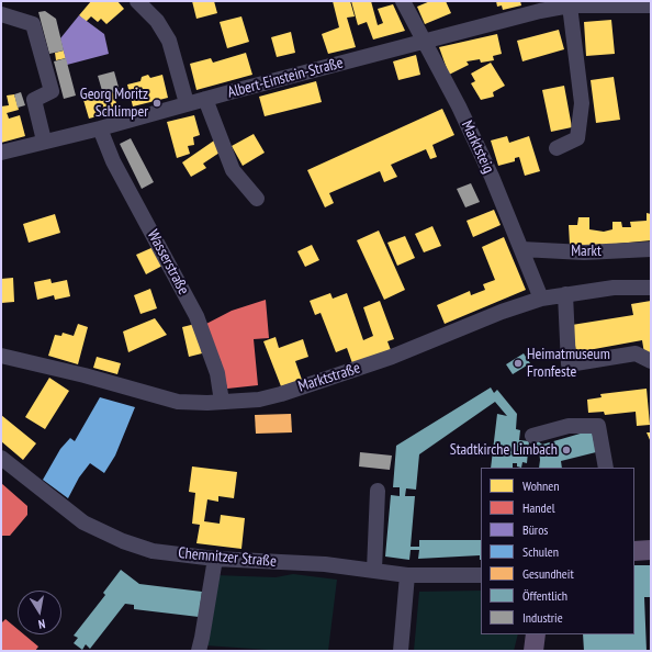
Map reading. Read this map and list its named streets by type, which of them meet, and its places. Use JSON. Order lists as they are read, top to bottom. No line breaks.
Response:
{"streets":{"street":["Albert-Einstein-Straße","Marktsteig","Markt","Wasserstraße","Marktstraße","Chemnitzer Straße"]},"crossings":[["Albert-Einstein-Straße","Marktsteig"],["Albert-Einstein-Straße","Wasserstraße"],["Marktsteig","Markt"],["Marktsteig","Marktstraße"],["Wasserstraße","Marktstraße"]],"places":["Georg Moritz Schlimper","Heimatmuseum Fronfeste","Stadtkirche Limbach"],"legend":["Wohnen","Handel","Büros","Schulen","Gesundheit","Öffentlich","Industrie"],"north":"bottom"}
